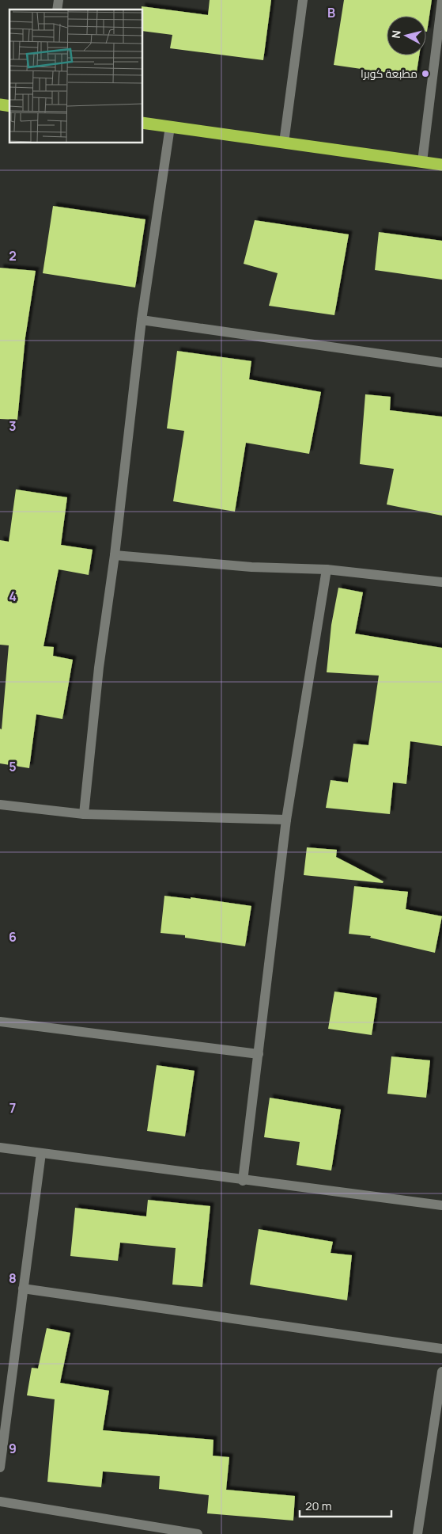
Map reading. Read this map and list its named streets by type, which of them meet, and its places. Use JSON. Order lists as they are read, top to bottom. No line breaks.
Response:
{"places":["مطبعة كوبرا"],"scale_bar":"20 m","north":"left","grid":{"columns":["B"],"rows":["2","3","4","5","6","7","8","9"]}}
